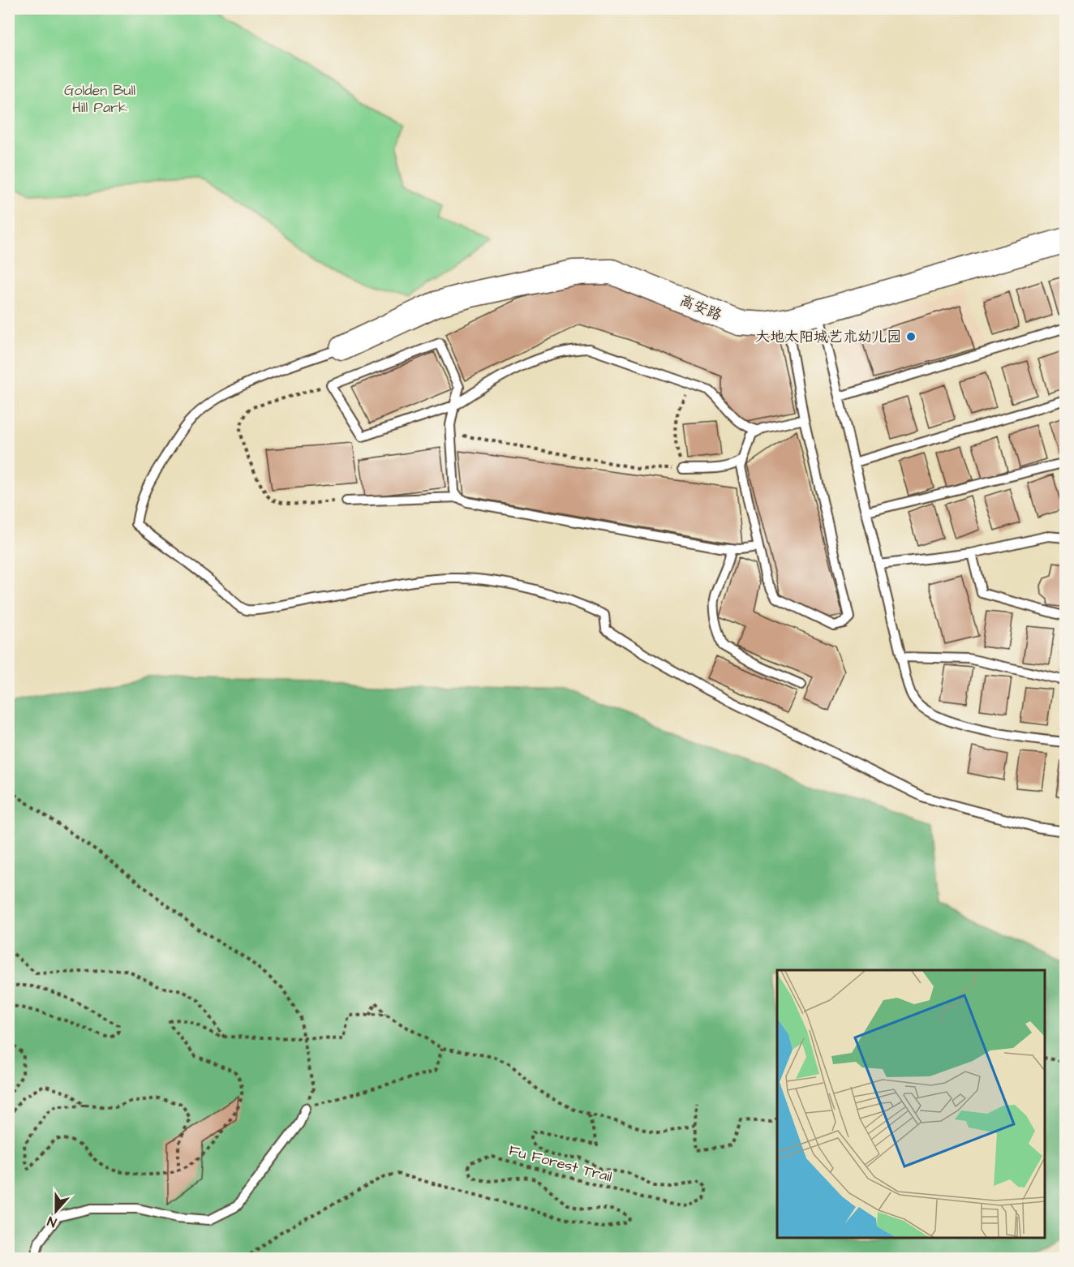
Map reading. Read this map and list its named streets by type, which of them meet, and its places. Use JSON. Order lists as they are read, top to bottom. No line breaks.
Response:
{"streets":{"street":["高安路"],"path":["Fu Forest Trail"]},"parks":["Golden Bull Hill Park"],"places":["大地太阳城艺术幼儿园"],"north":"bottom"}
